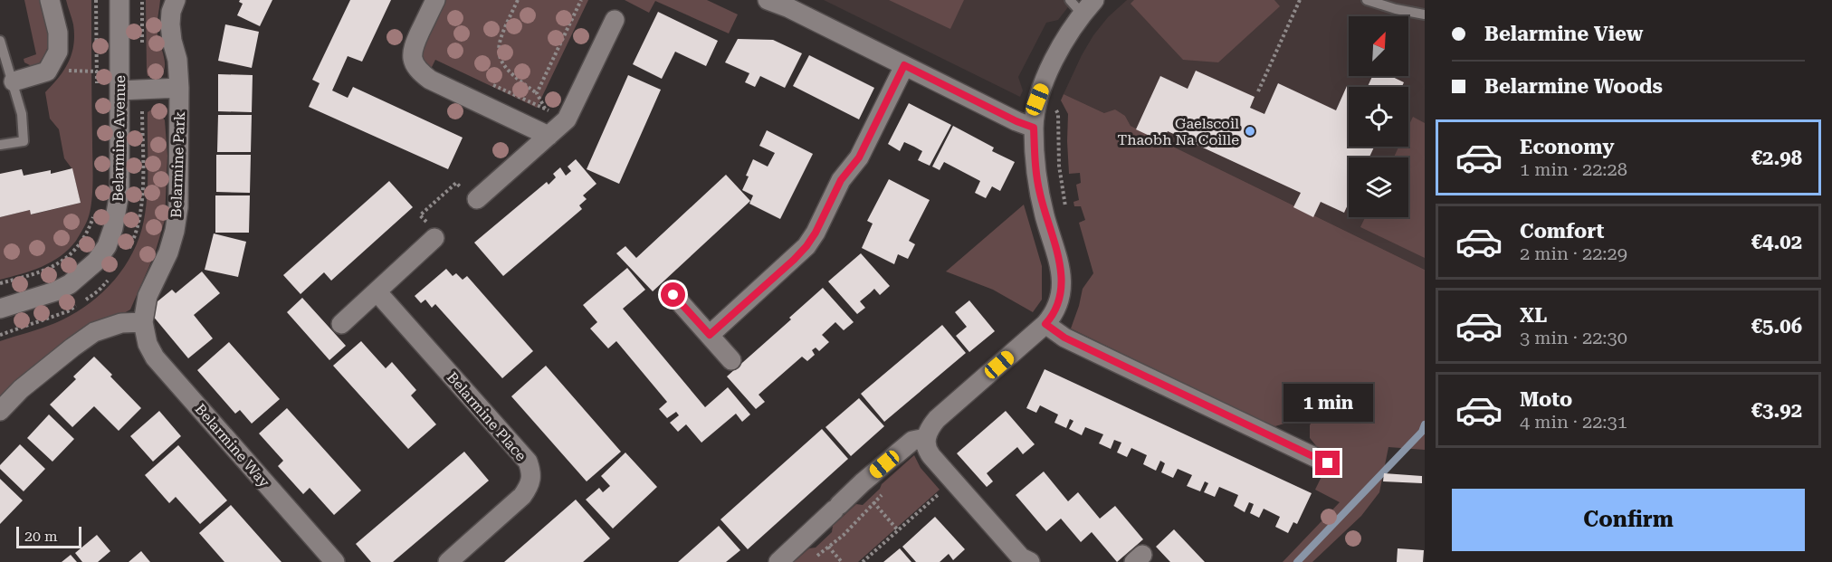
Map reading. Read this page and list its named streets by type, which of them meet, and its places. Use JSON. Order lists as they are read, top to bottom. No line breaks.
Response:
{"streets":{"street":["Belarmine Avenue","Belarmine Park","Belarmine Place","Belarmine Way"]},"crossings":[["Belarmine Park","Belarmine Way"]],"places":["Gaelscoil Thaobh Na Coille"],"scale_bar":"20 m","north":"top right","page":{"banner":["Belarmine View","Belarmine Woods"],"list":[{"name":"Economy","note":"1 min · 22:28","value":"€2.98"},{"name":"Comfort","note":"2 min · 22:29","value":"€4.02"},{"name":"XL","note":"3 min · 22:30","value":"€5.06"},{"name":"Moto","note":"4 min · 22:31","value":"€3.92"}],"bubble":"1 min","buttons":"Confirm","scale":"20 m"}}
